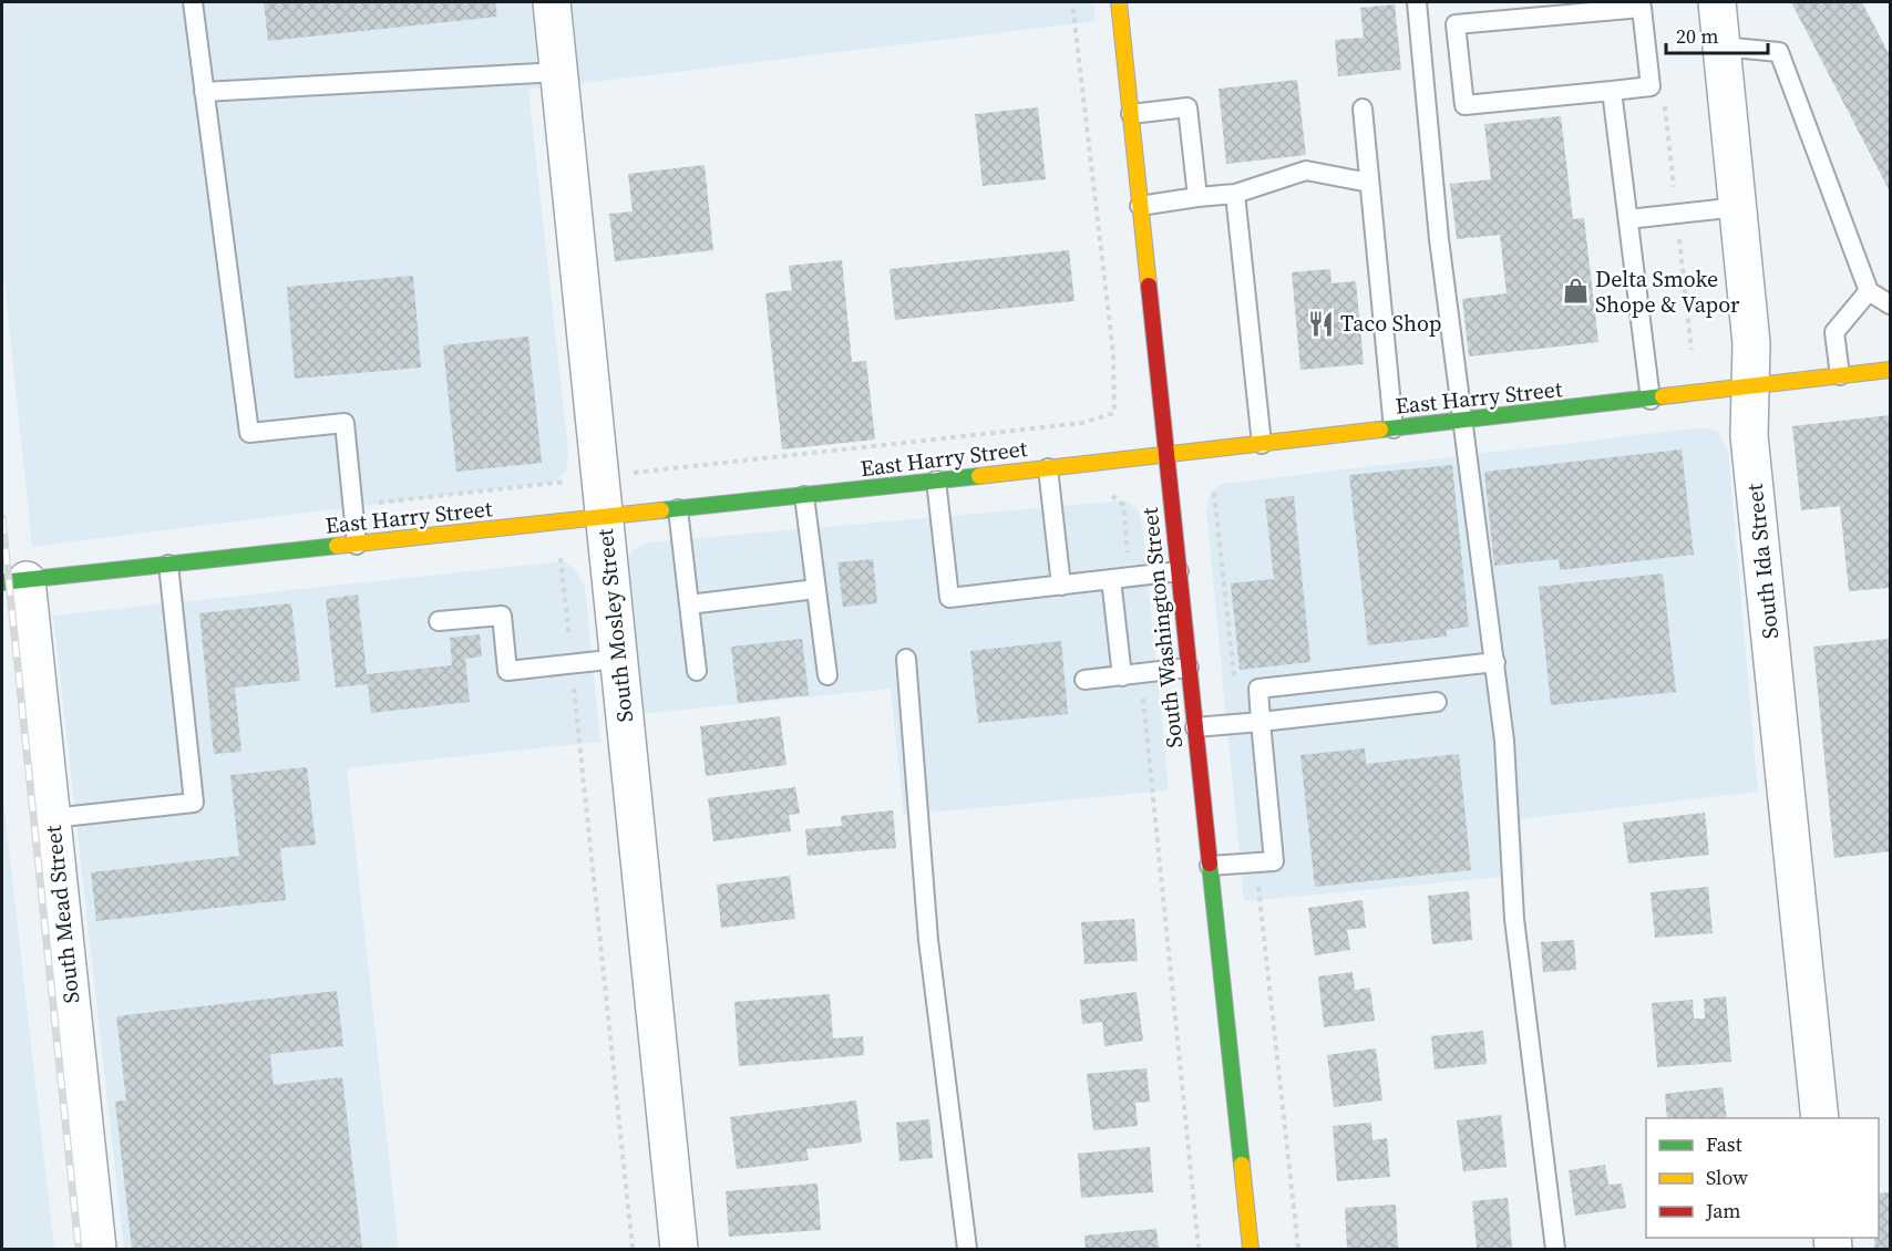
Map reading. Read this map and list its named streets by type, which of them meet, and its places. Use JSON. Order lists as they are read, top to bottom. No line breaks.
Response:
{"streets":{"street":["East Harry Street","South Ida Street","South Mosley Street","South Washington Street","South Mead Street"]},"crossings":[["East Harry Street","South Ida Street"],["East Harry Street","South Mosley Street"],["East Harry Street","South Washington Street"],["East Harry Street","South Mead Street"]],"places":{"shop":["Delta Smoke Shope & Vapor"],"restaurant":["Taco Shop"]},"legend":["Fast","Slow","Jam"],"scale_bar":"20 m"}
